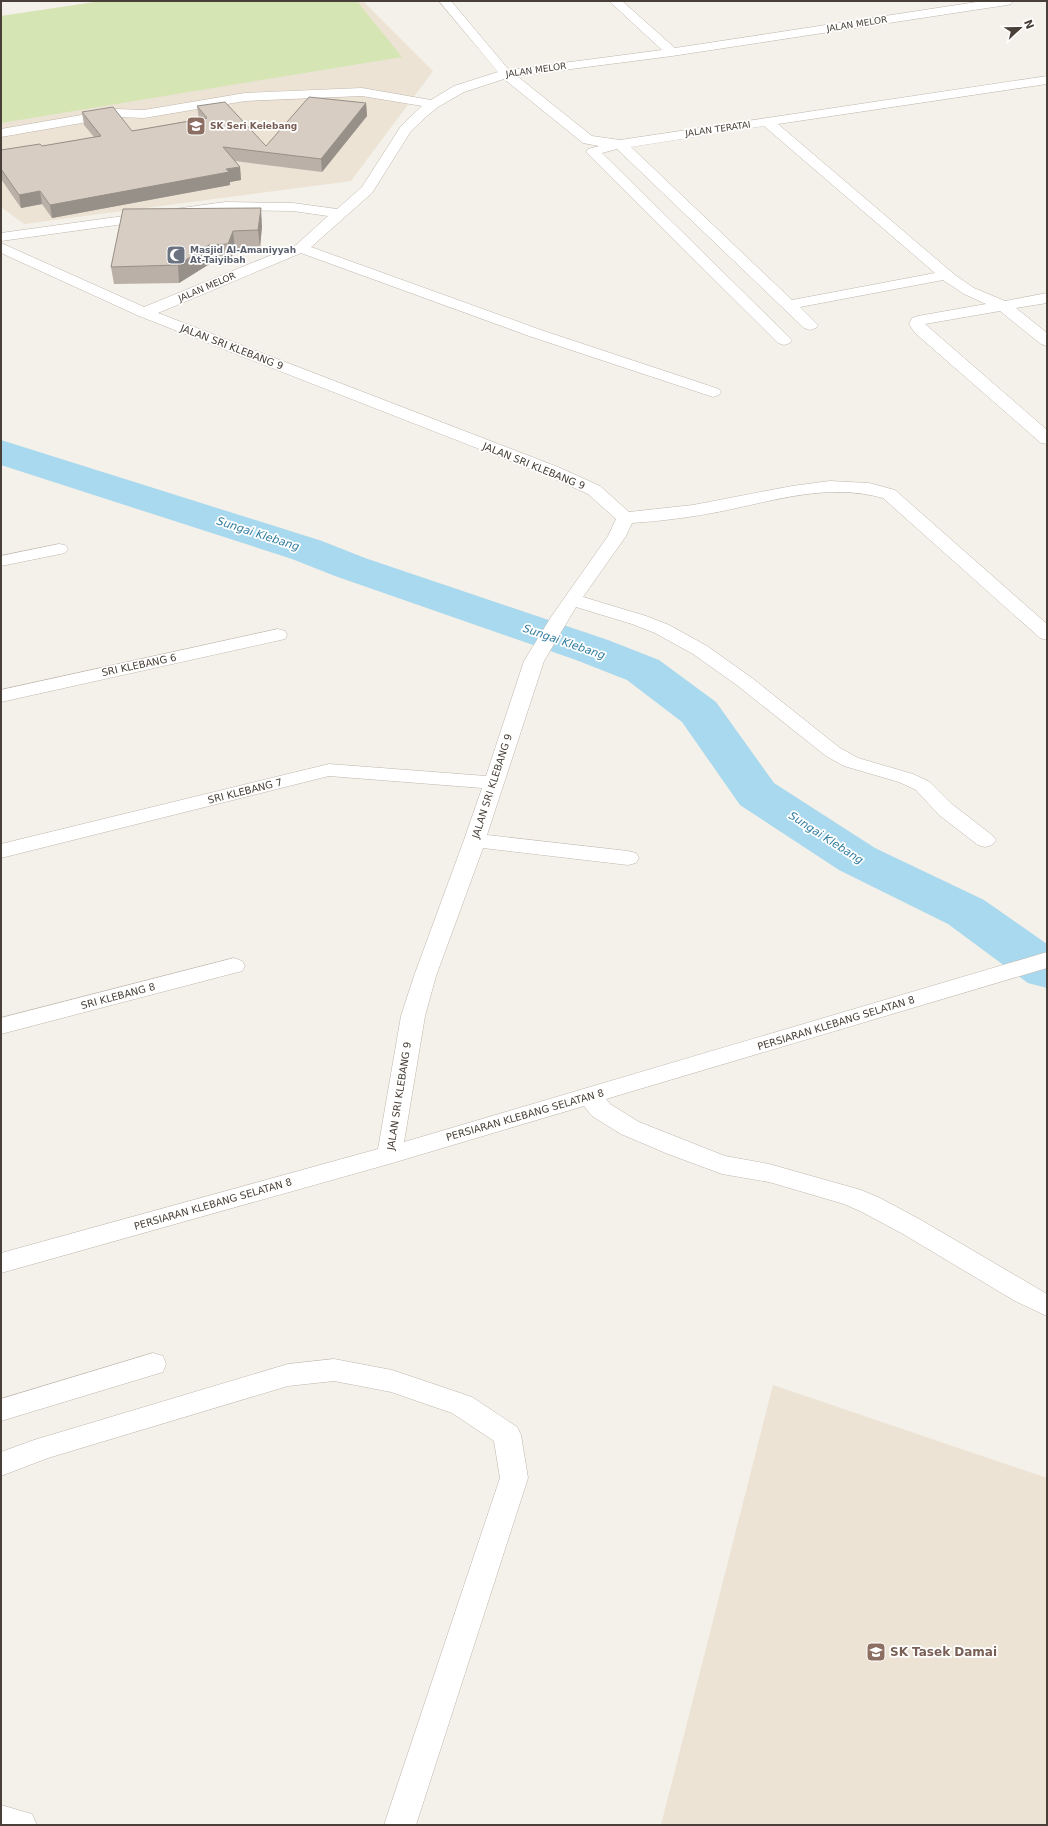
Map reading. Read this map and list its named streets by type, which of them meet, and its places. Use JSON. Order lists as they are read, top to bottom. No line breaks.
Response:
{"streets":{"street":["JALAN MELOR","JALAN TERATAI","JALAN SRI KLEBANG 9","SRI KLEBANG 6","SRI KLEBANG 7","SRI KLEBANG 8","PERSIARAN KLEBANG SELATAN 8"]},"crossings":[["JALAN MELOR","JALAN TERATAI"],["JALAN MELOR","JALAN SRI KLEBANG 9"],["JALAN SRI KLEBANG 9","SRI KLEBANG 7"],["JALAN SRI KLEBANG 9","PERSIARAN KLEBANG SELATAN 8"]],"water":["Sungai Klebang"],"places":{"school or university":["SK Seri Kelebang","SK Tasek Damai"],"mosque":["Masjid Al-Amaniyyah At-Taiyibah"]},"north":"right"}
